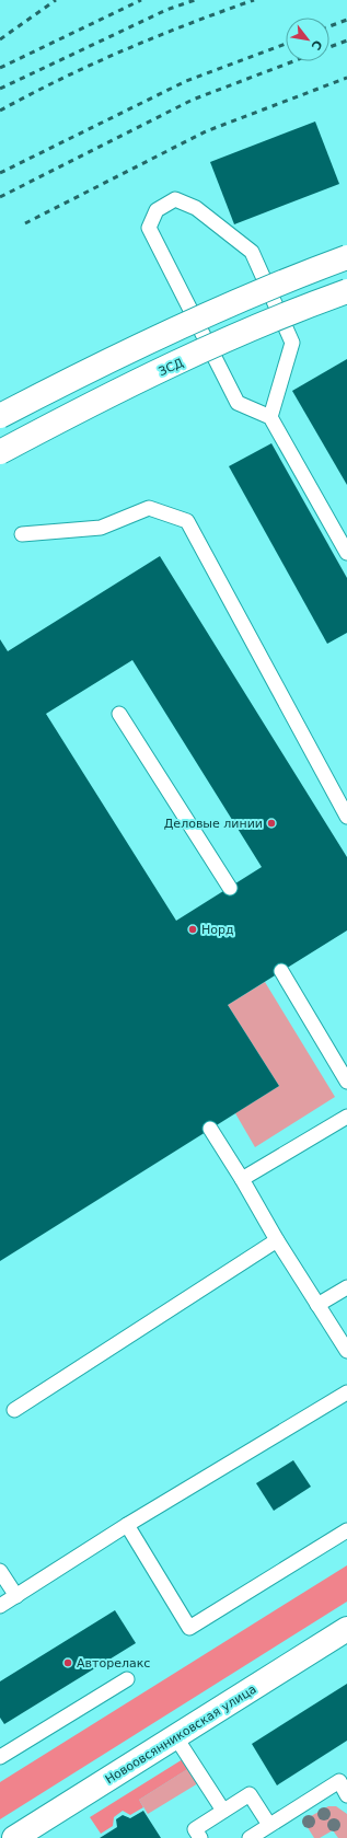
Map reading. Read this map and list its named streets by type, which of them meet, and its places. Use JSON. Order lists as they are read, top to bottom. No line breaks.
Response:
{"streets":{"main road":["ЗСД","Новоовсянниковская улица"]},"places":["Деловые линии","Норд","Авторелакс"],"north":"bottom right"}
